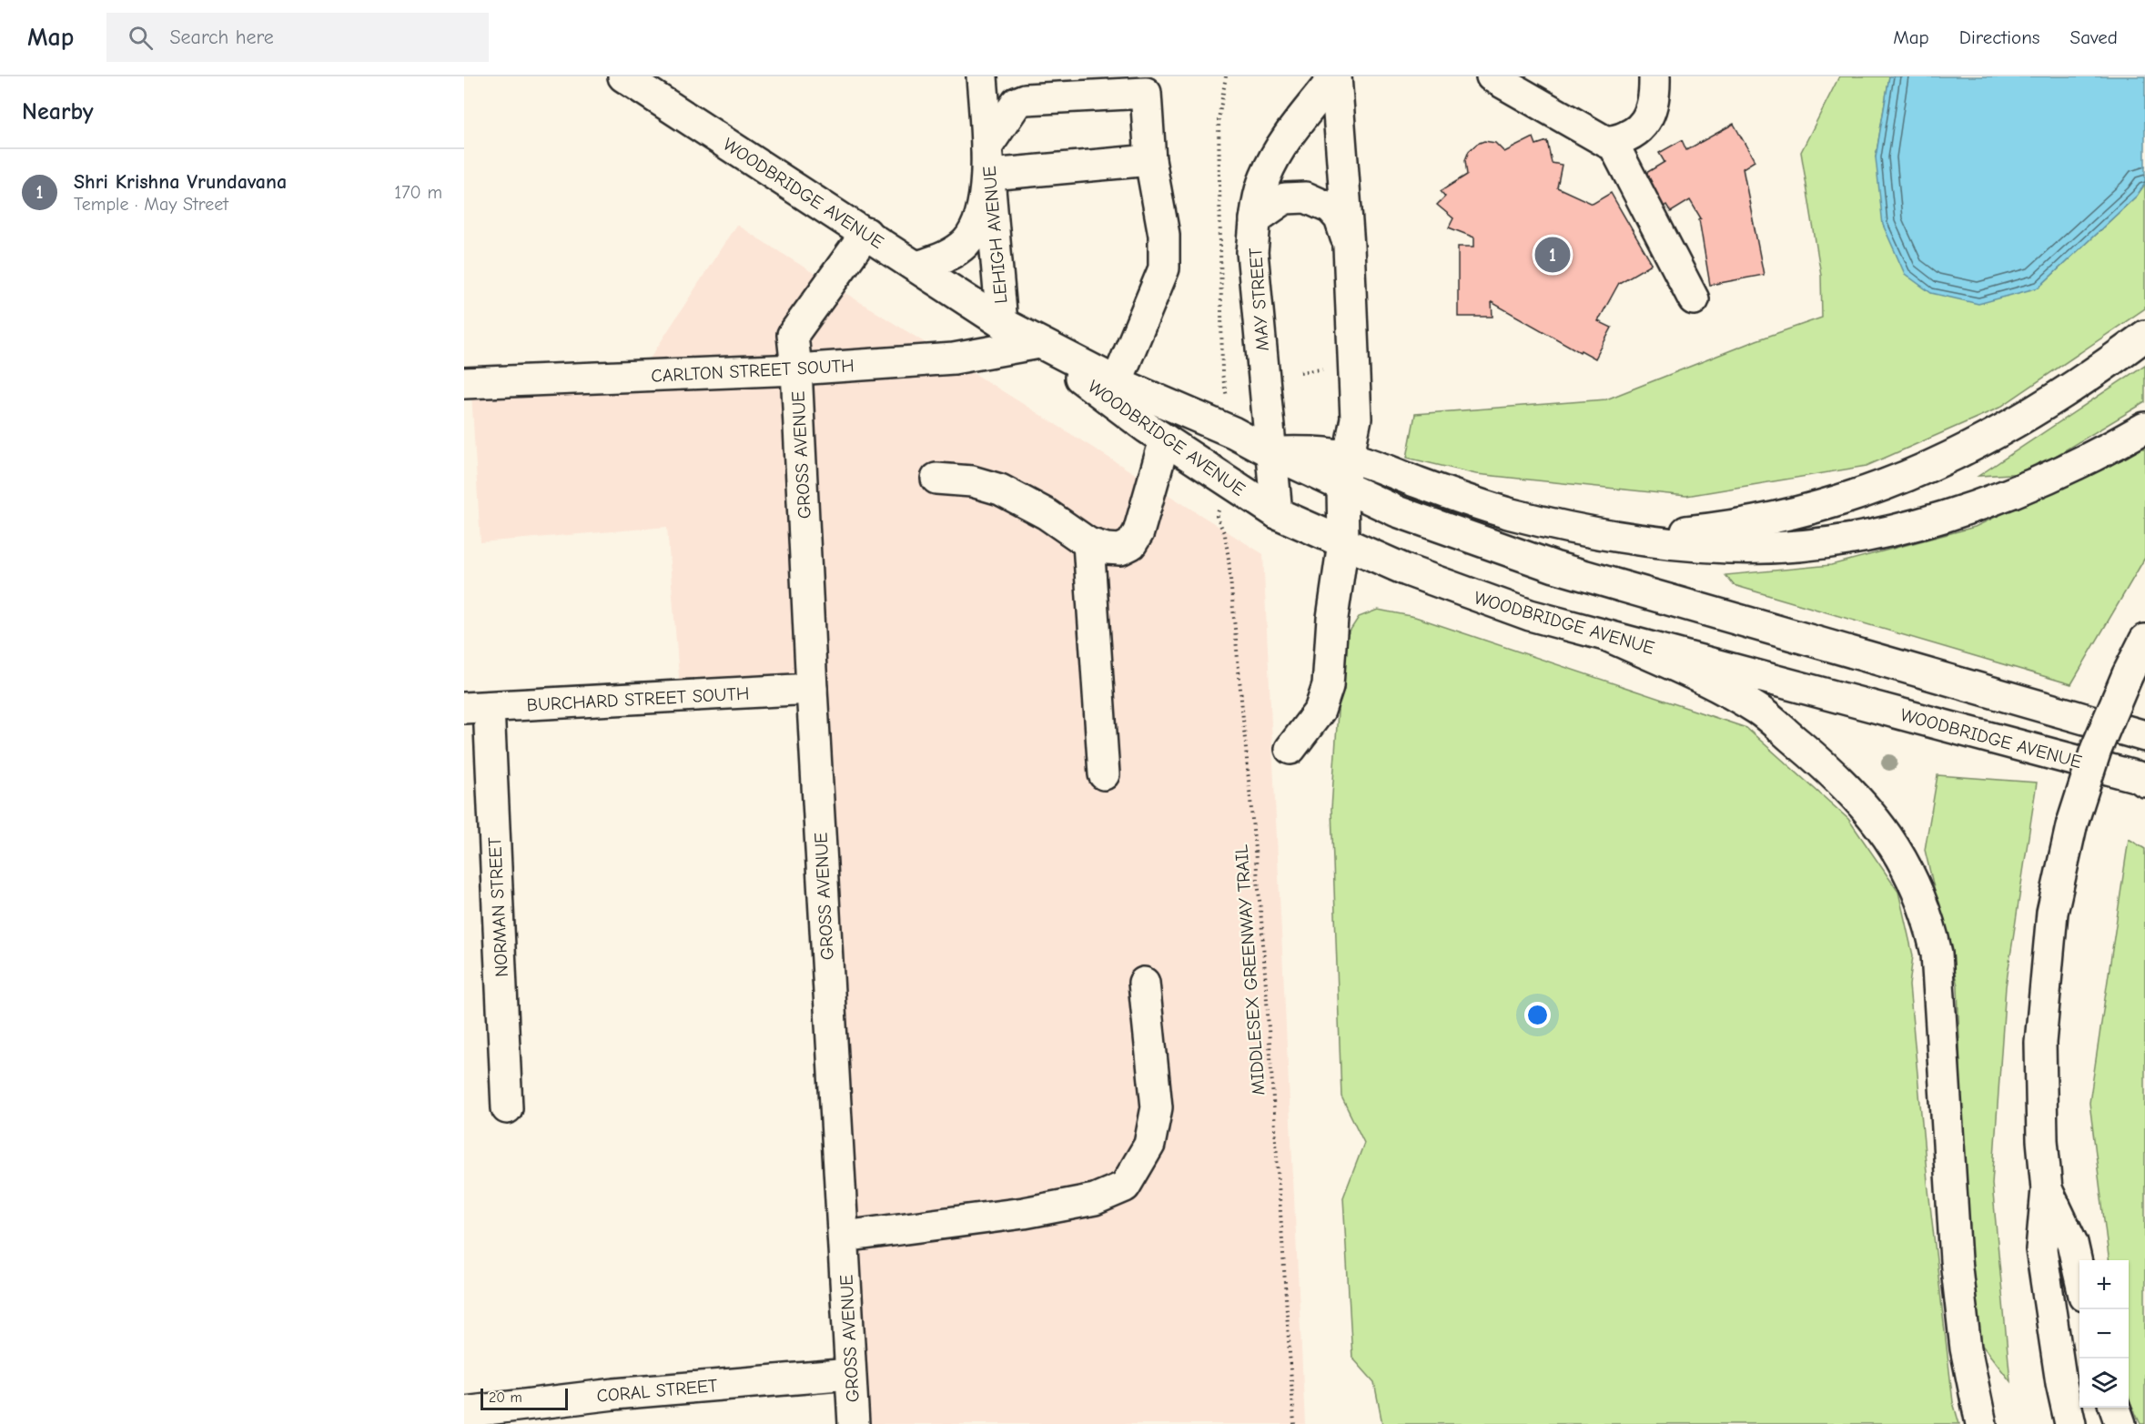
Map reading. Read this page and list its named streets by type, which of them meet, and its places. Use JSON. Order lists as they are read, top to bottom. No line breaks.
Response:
{"streets":{"main road":["WOODBRIDGE AVENUE","LEHIGH AVENUE","MAY STREET","CARLTON STREET SOUTH","GROSS AVENUE","BURCHARD STREET SOUTH","NORMAN STREET","CORAL STREET"],"path":["MIDDLESEX GREENWAY TRAIL"]},"crossings":[["WOODBRIDGE AVENUE","LEHIGH AVENUE"],["WOODBRIDGE AVENUE","MAY STREET"],["WOODBRIDGE AVENUE","CARLTON STREET SOUTH"],["WOODBRIDGE AVENUE","GROSS AVENUE"],["CARLTON STREET SOUTH","GROSS AVENUE"],["GROSS AVENUE","BURCHARD STREET SOUTH"],["GROSS AVENUE","CORAL STREET"],["BURCHARD STREET SOUTH","NORMAN STREET"]],"scale_bar":"20 m","page":{"header":"Map","search":"Search here","nav":["Map","Directions","Saved"],"heading":"Nearby","list":[{"mark":"1","name":"Shri Krishna Vrundavana","note":"Temple · May Street","value":"170 m"}],"pins":"1","map_buttons":["+","−"],"scale":"20 m"}}
